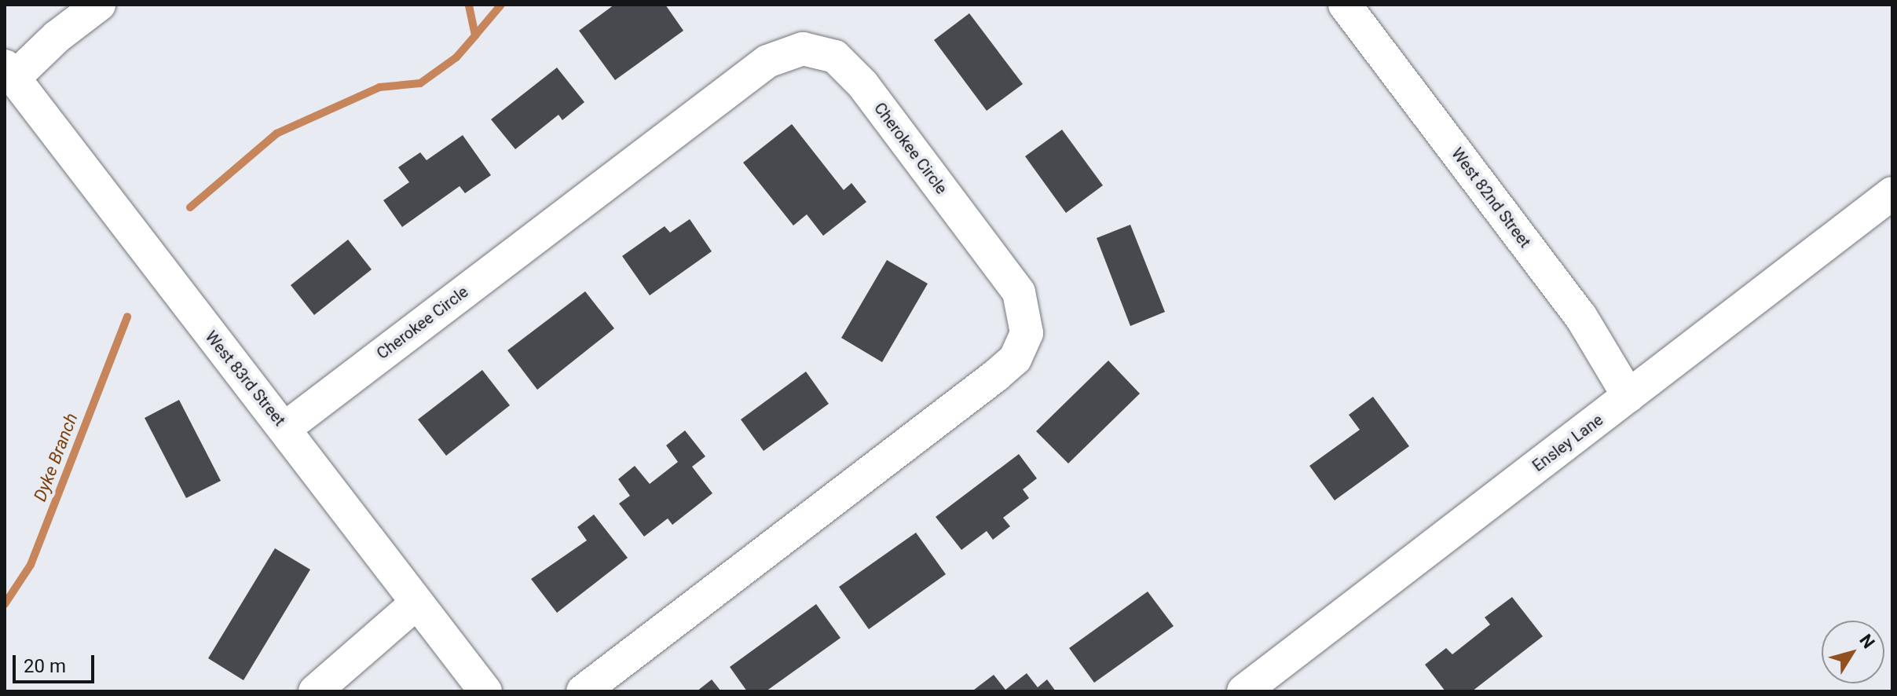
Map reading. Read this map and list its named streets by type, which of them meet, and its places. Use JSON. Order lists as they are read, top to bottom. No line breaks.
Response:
{"streets":{"street":["Cherokee Circle","West 82nd Street","West 83rd Street","Ensley Lane"]},"crossings":[["Cherokee Circle","West 83rd Street"],["West 82nd Street","Ensley Lane"]],"water":["Dyke Branch"],"scale_bar":"20 m","north":"top right"}
